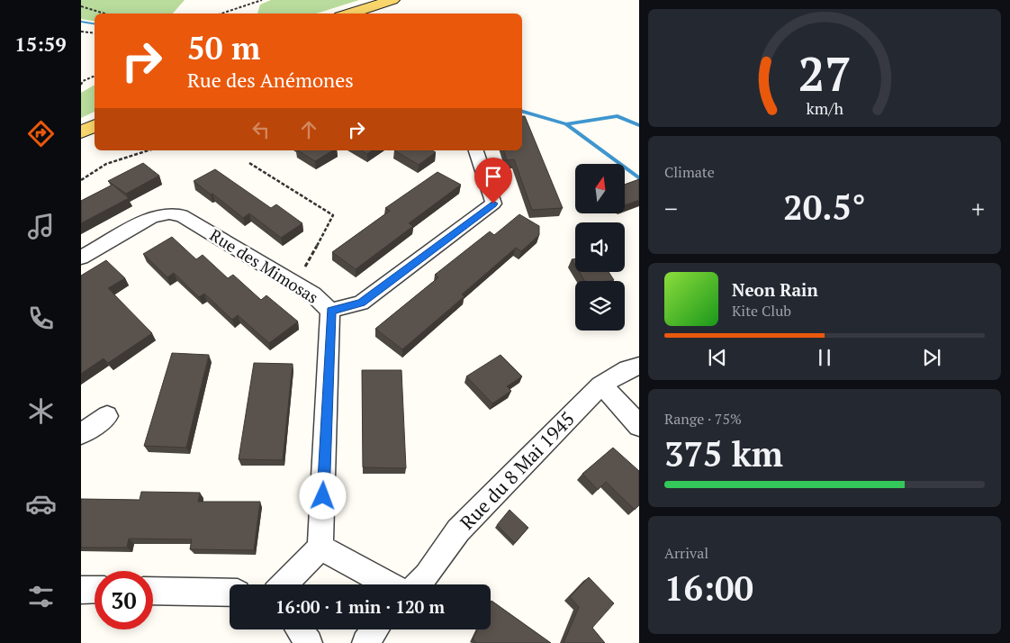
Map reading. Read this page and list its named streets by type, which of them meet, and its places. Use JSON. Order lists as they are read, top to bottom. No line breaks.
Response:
{"streets":{"street":["Rue des Mimosas","Rue du 8 Mai 1945"]},"north":"top","page":{"tabs":"15:59","turn":["50 m","Rue des Anémones"],"tile":["Climate",["Range · 75%","375 km"],["Arrival","16:00"]],"heat":["−","20.5°","+"],"song":["Neon Rain","Kite Club"],"limit":"30","trip":"16:00 · 1 min · 120 m","gauge":["27","km/h"]}}
